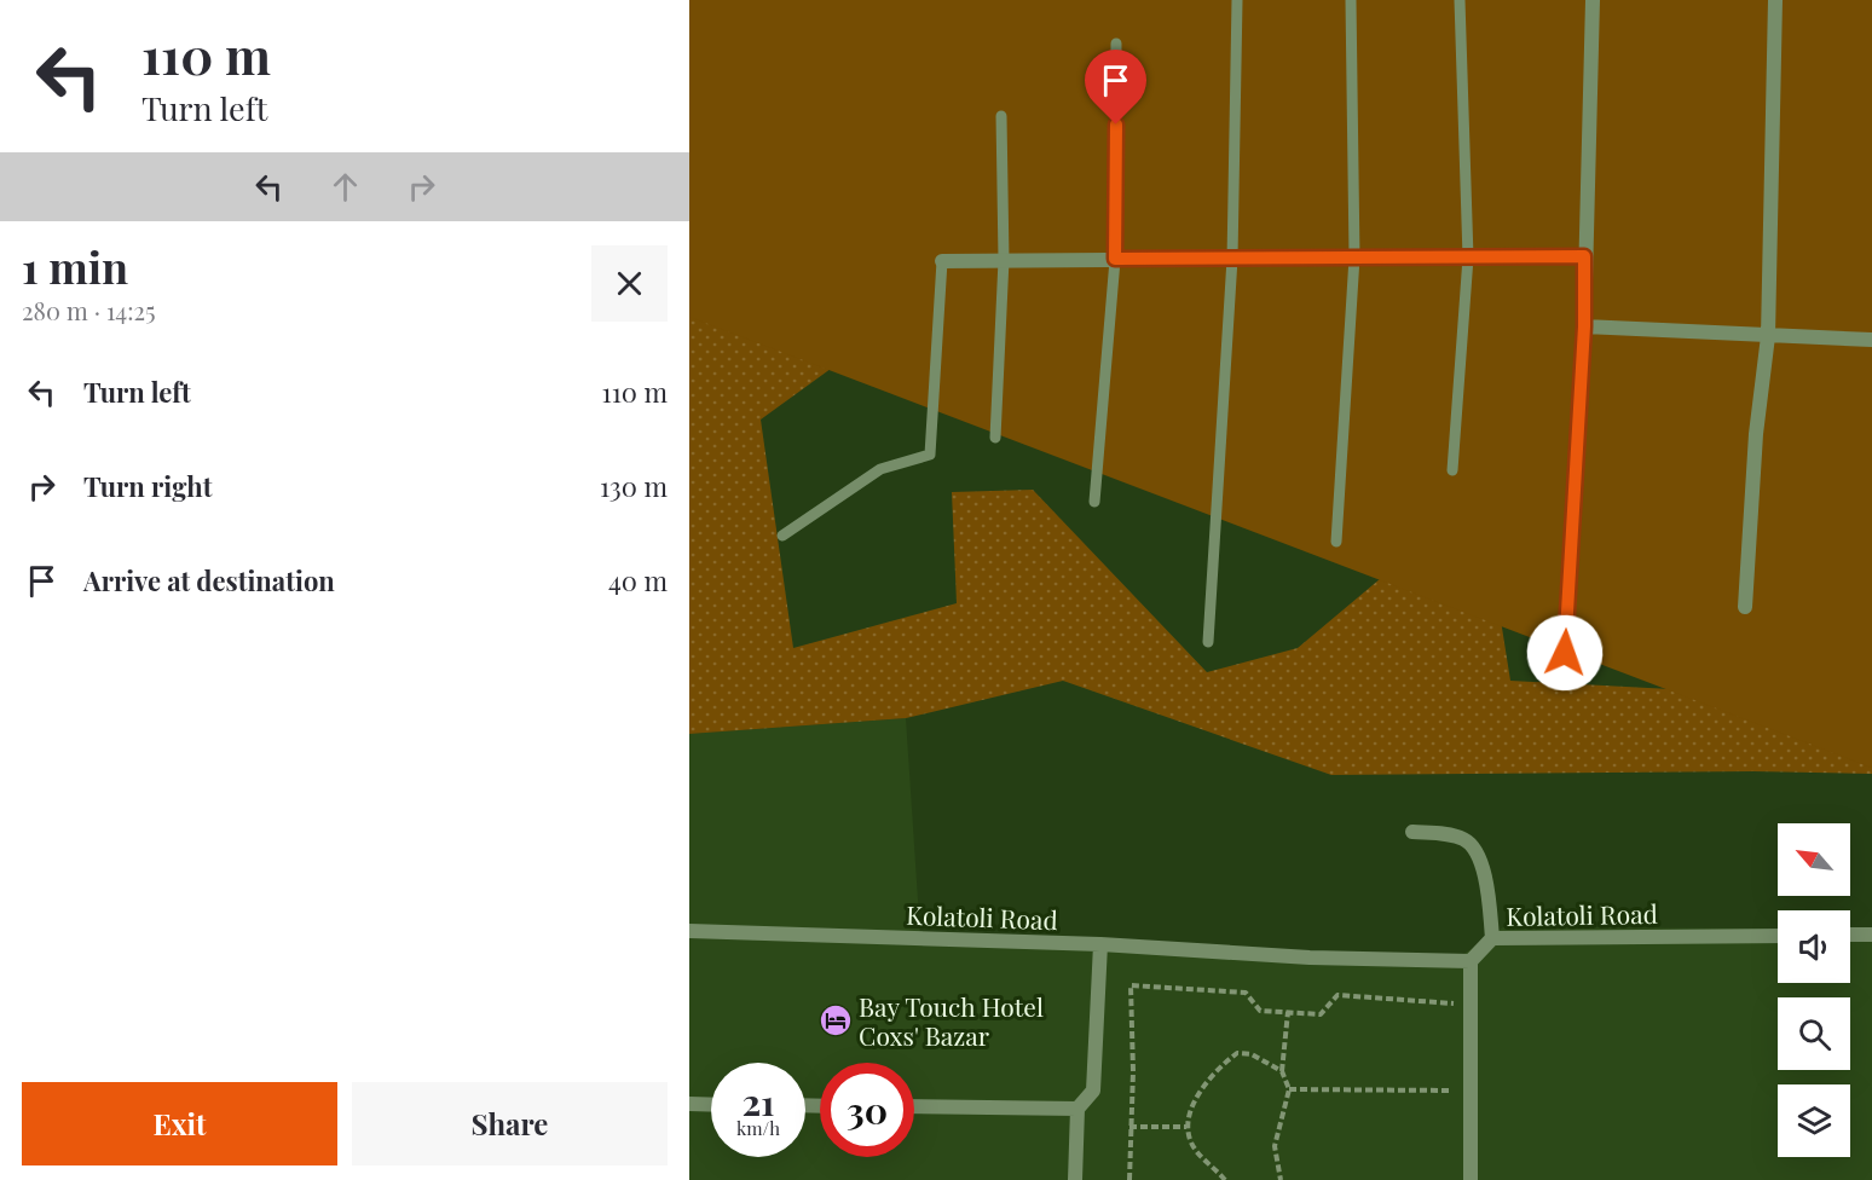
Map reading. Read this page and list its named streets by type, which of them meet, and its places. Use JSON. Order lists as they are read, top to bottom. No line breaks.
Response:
{"streets":{"street":["Kolatoli Road"]},"places":{"hotel":["Bay Touch Hotel Coxs' Bazar"]},"north":"top left","page":{"turn":["110 m","Turn left"],"heading":["1 min","280 m · 14:25"],"list":[{"name":"Turn left","value":"110 m"},{"name":"Turn right","value":"130 m"},{"name":"Arrive at destination","value":"40 m"}],"speed":"21 km/h","limit":"30","buttons":["Exit","Share"]}}
